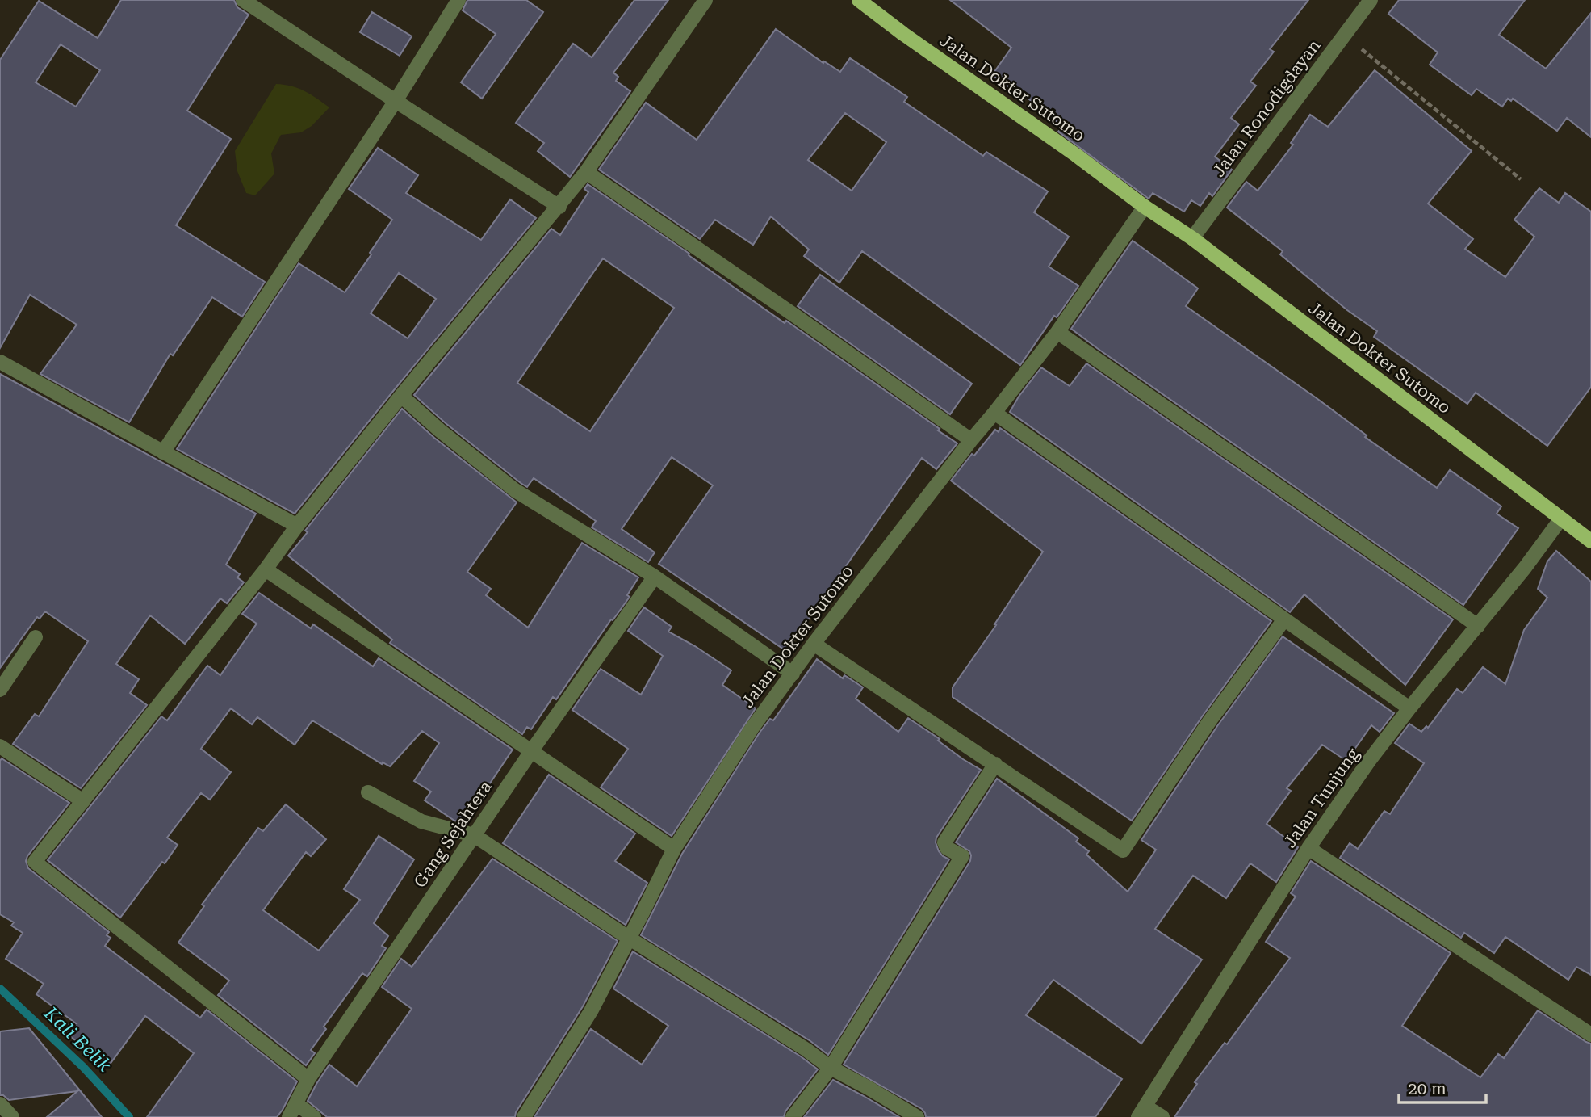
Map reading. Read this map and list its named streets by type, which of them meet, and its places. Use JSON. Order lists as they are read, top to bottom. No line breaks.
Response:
{"streets":{"main road":["Jalan Dokter Sutomo"],"street":["Jalan Ronodigdayan","Jalan Tunjung","Gang Sejahtera"]},"crossings":[["Jalan Dokter Sutomo","Jalan Ronodigdayan"],["Jalan Dokter Sutomo","Jalan Tunjung"]],"water":["Kali Belik"],"scale_bar":"20 m"}
